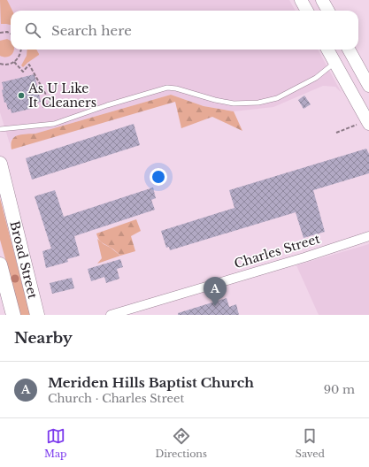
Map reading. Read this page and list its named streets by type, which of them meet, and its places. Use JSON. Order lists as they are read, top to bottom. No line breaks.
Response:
{"streets":{"main road":["Broad Street"],"street":["Charles Street"]},"places":["As U Like It Cleaners"],"page":{"search":"Search here","pins":"A","heading":"Nearby","list":[{"mark":"A","name":"Meriden Hills Baptist Church","note":"Church · Charles Street","value":"90 m"}],"nav":["Map","Directions","Saved"]}}
